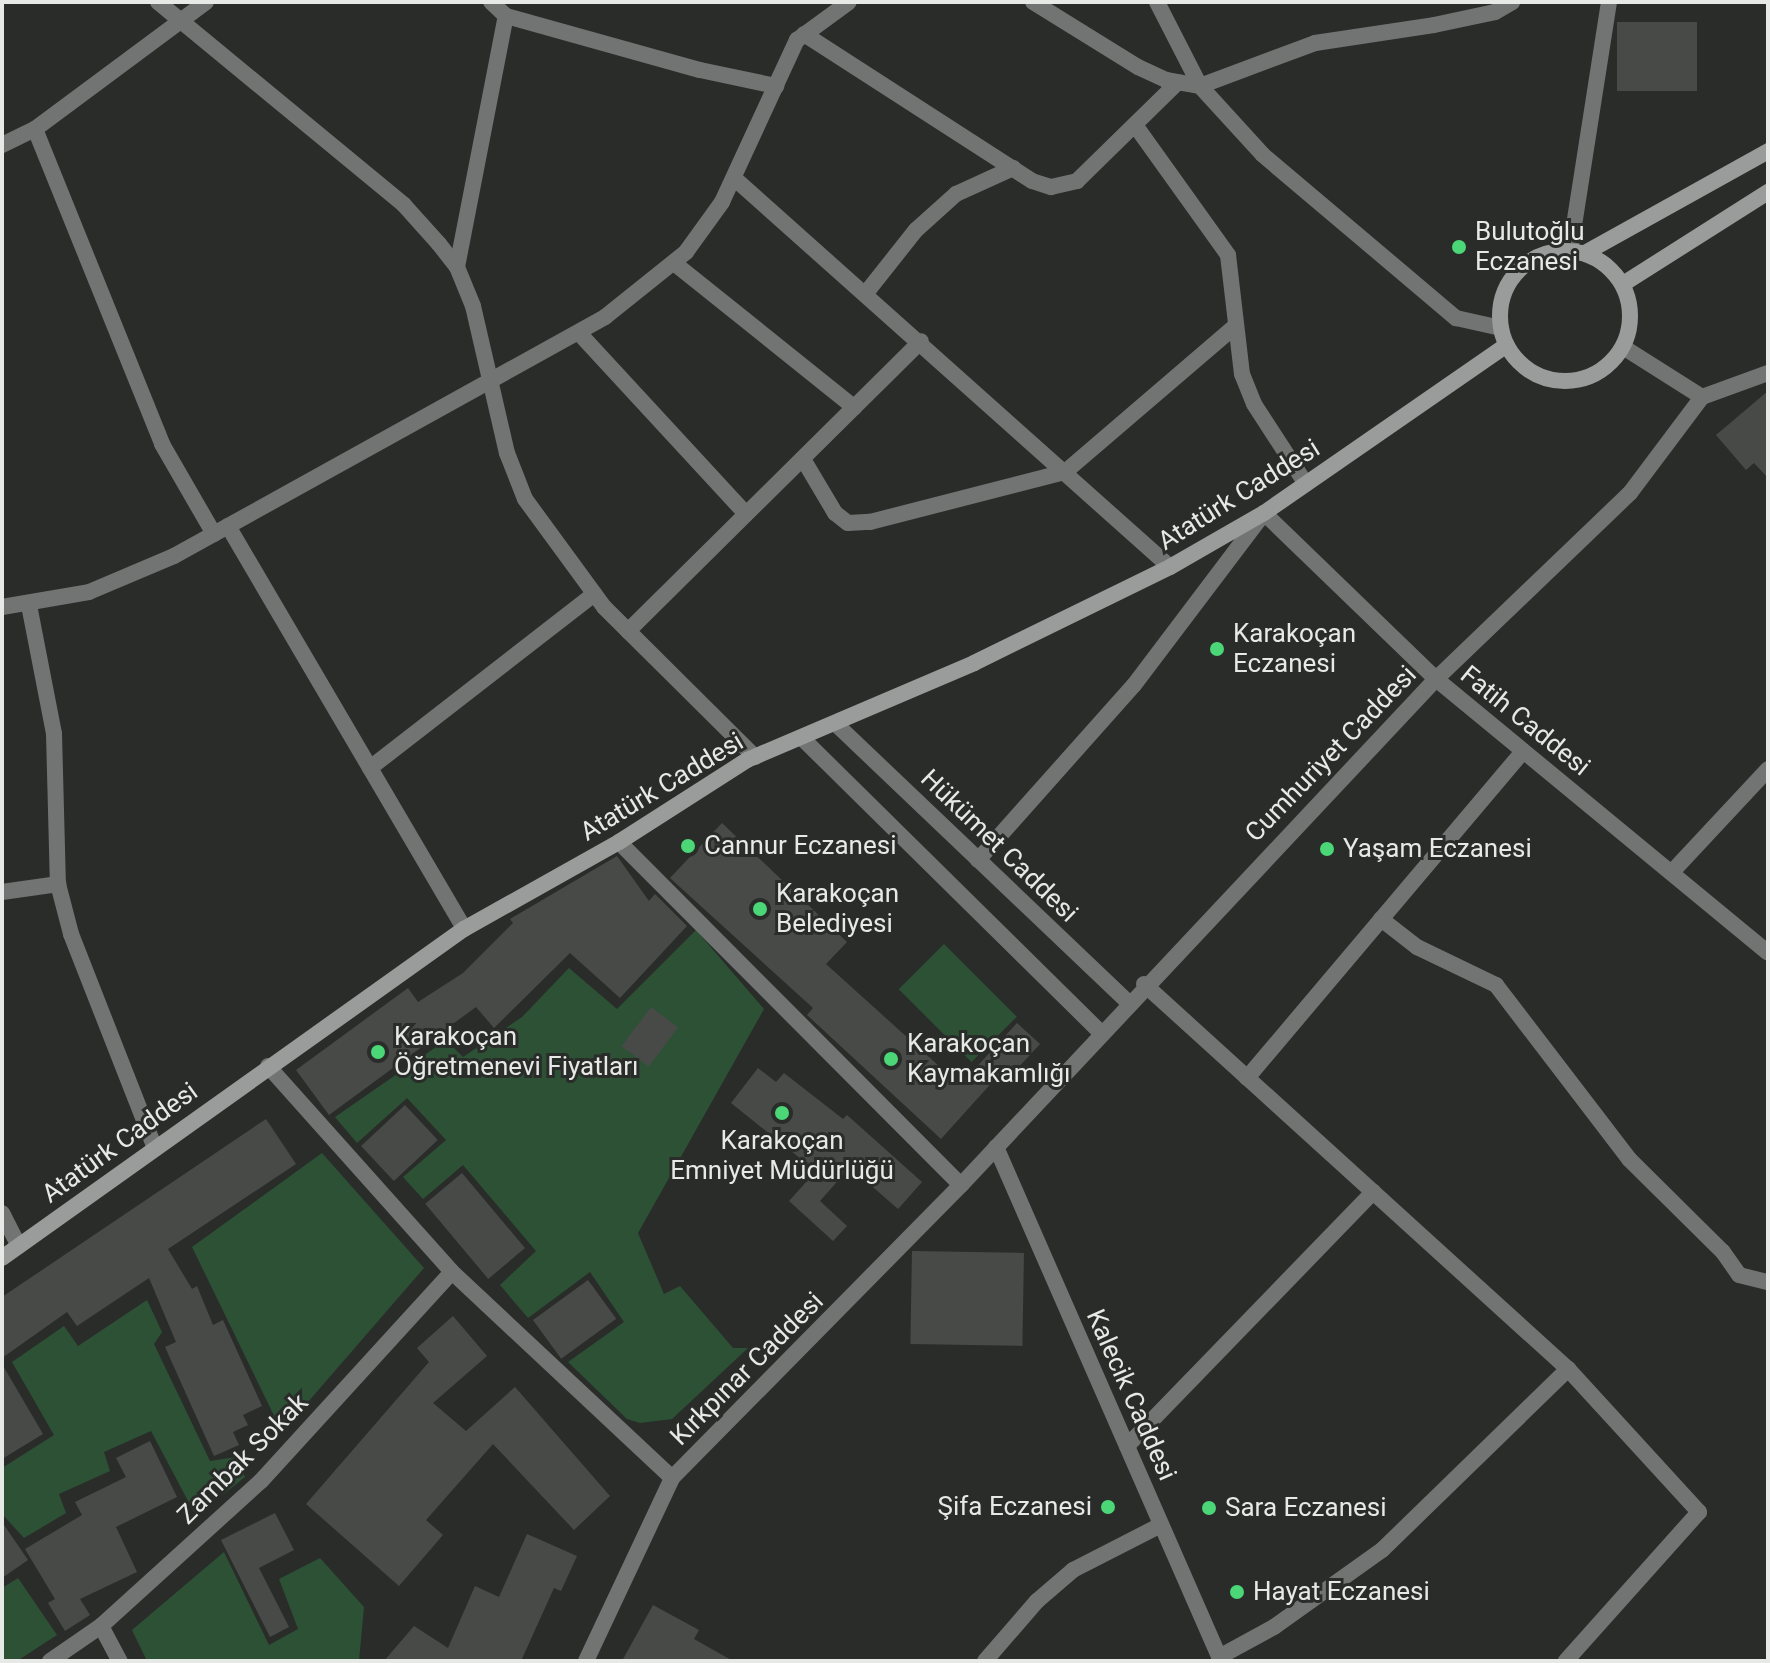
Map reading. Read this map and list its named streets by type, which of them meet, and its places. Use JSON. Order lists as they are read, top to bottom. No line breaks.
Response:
{"streets":{"main road":["Atatürk Caddesi"],"street":["Fatih Caddesi","Cumhuriyet Caddesi","Hükümet Caddesi","Kırkpınar Caddesi","Kalecik Caddesi","Zambak Sokak"]},"crossings":[["Atatürk Caddesi","Fatih Caddesi"],["Atatürk Caddesi","Hükümet Caddesi"],["Fatih Caddesi","Cumhuriyet Caddesi"],["Cumhuriyet Caddesi","Hükümet Caddesi"],["Cumhuriyet Caddesi","Kırkpınar Caddesi"],["Cumhuriyet Caddesi","Kalecik Caddesi"],["Kırkpınar Caddesi","Kalecik Caddesi"]],"places":["Bulutoğlu Eczanesi","Karakoçan Eczanesi","Cannur Eczanesi","Yaşam Eczanesi","Karakoçan Belediyesi","Karakoçan Öğretmenevi Fiyatları","Karakoçan Kaymakamlığı","Karakoçan Emniyet Müdürlüğü","Şifa Eczanesi","Sara Eczanesi","Hayat Eczanesi"]}
